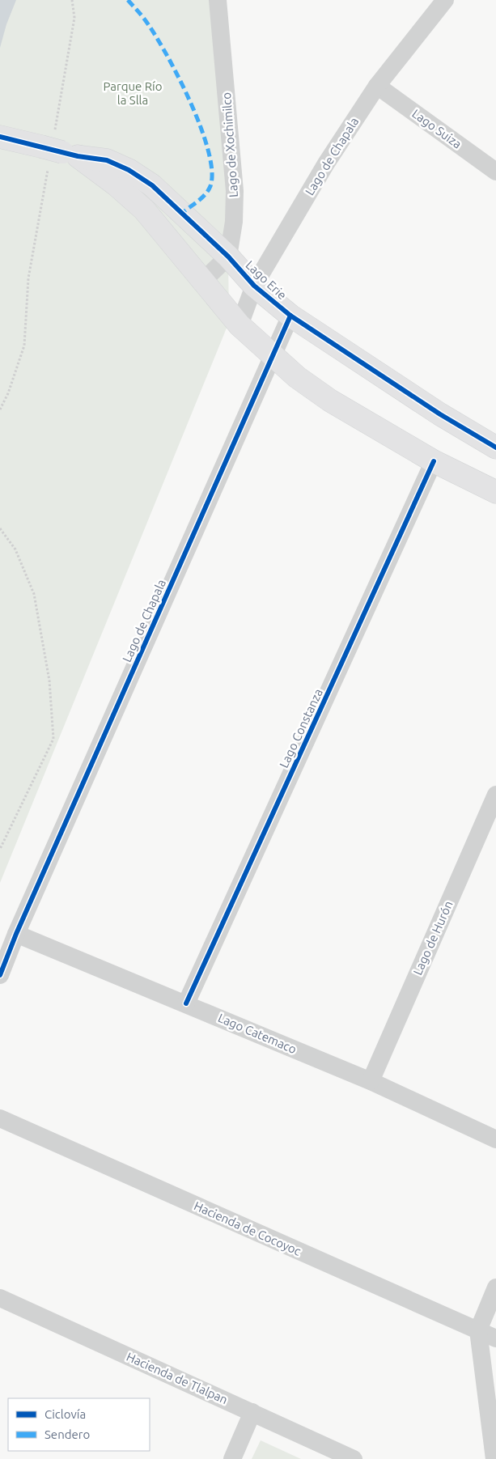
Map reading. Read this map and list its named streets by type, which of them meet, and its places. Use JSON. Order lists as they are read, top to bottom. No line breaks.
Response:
{"streets":{"street":["Lago Suiza","Lago de Xochimilco","Lago de Chapala","Lago Erie","Lago Constanza","Lago de Hurón","Lago Catemaco","Hacienda de Cocoyoc","Hacienda de Tlalpan"]},"crossings":[["Lago Suiza","Lago de Chapala"],["Lago de Xochimilco","Lago Erie"],["Lago de Chapala","Lago Erie"],["Lago de Chapala","Lago Catemaco"],["Lago Constanza","Lago Catemaco"],["Lago de Hurón","Lago Catemaco"]],"parks":["Parque Río la Slla"],"legend":["Ciclovía","Sendero"]}
